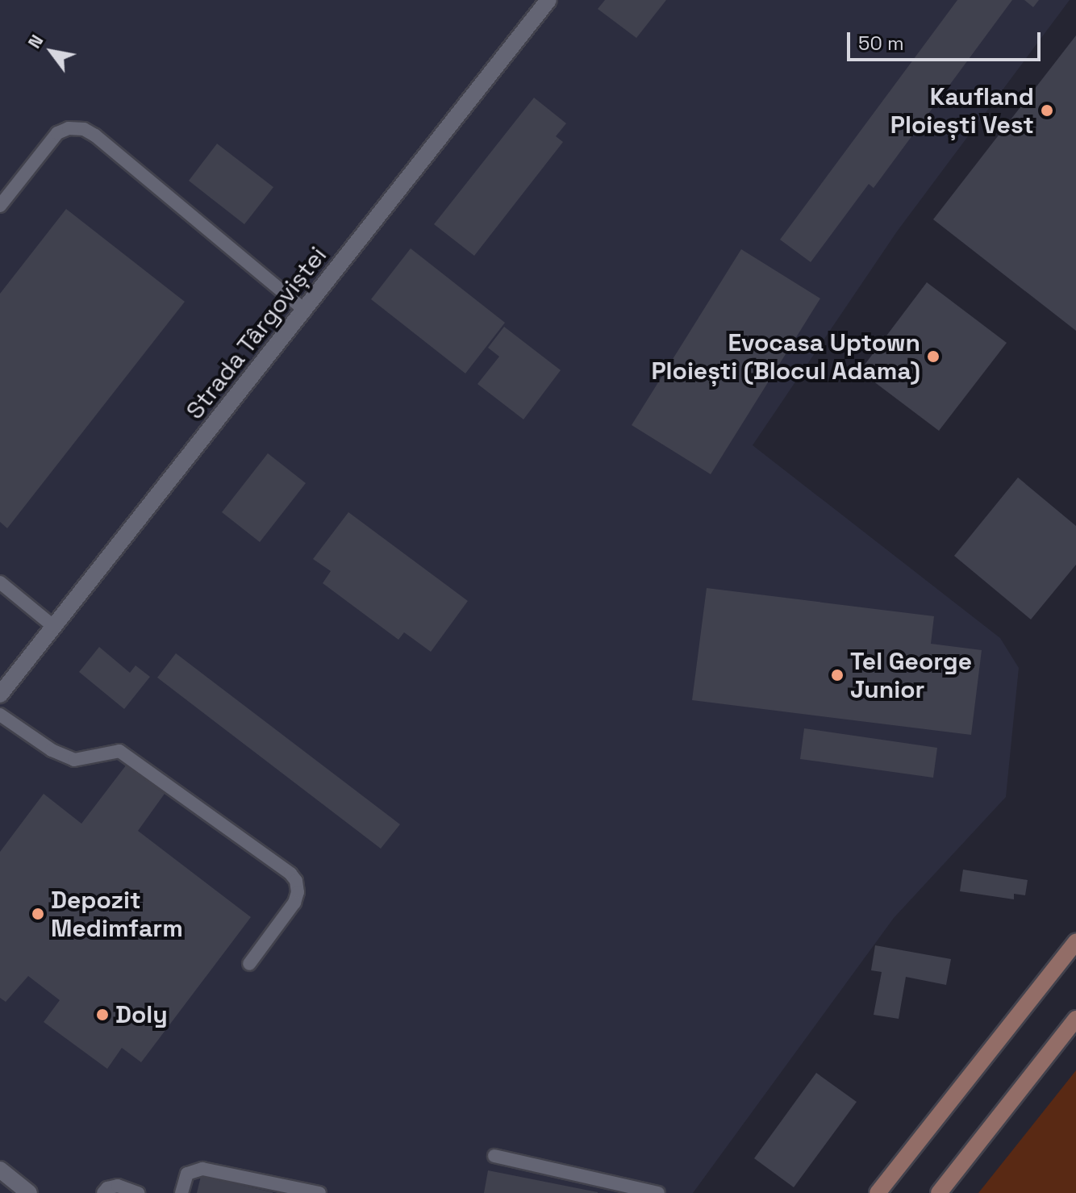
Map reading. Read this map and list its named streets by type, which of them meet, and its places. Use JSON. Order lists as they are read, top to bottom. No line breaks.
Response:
{"streets":{"street":["Strada Târgoviștei"]},"places":["Kaufland Ploiești Vest","Evocasa Uptown Ploiești (Blocul Adama)","Tel George Junior","Depozit Medimfarm","Doly"],"scale_bar":"50 m","north":"top left"}
